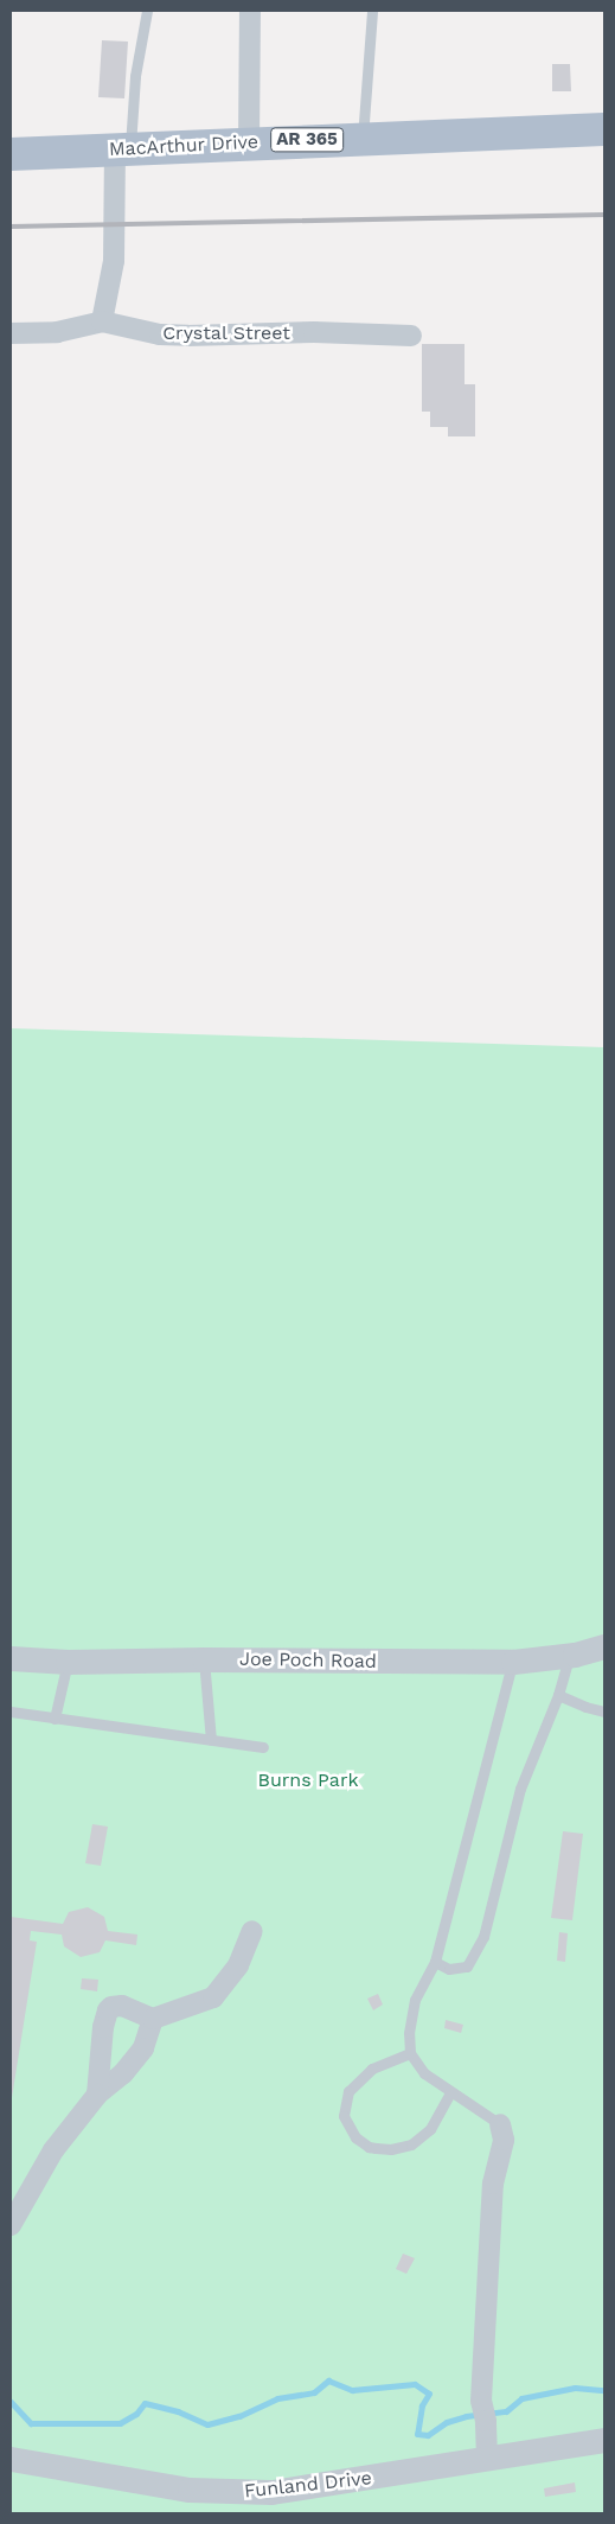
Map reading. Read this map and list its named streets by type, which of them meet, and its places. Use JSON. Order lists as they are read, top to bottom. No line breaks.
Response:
{"streets":{"main road":["AR 365","MacArthur Drive"],"street":["Crystal Street","Joe Poch Road","Funland Drive"]},"parks":["Burns Park"]}
